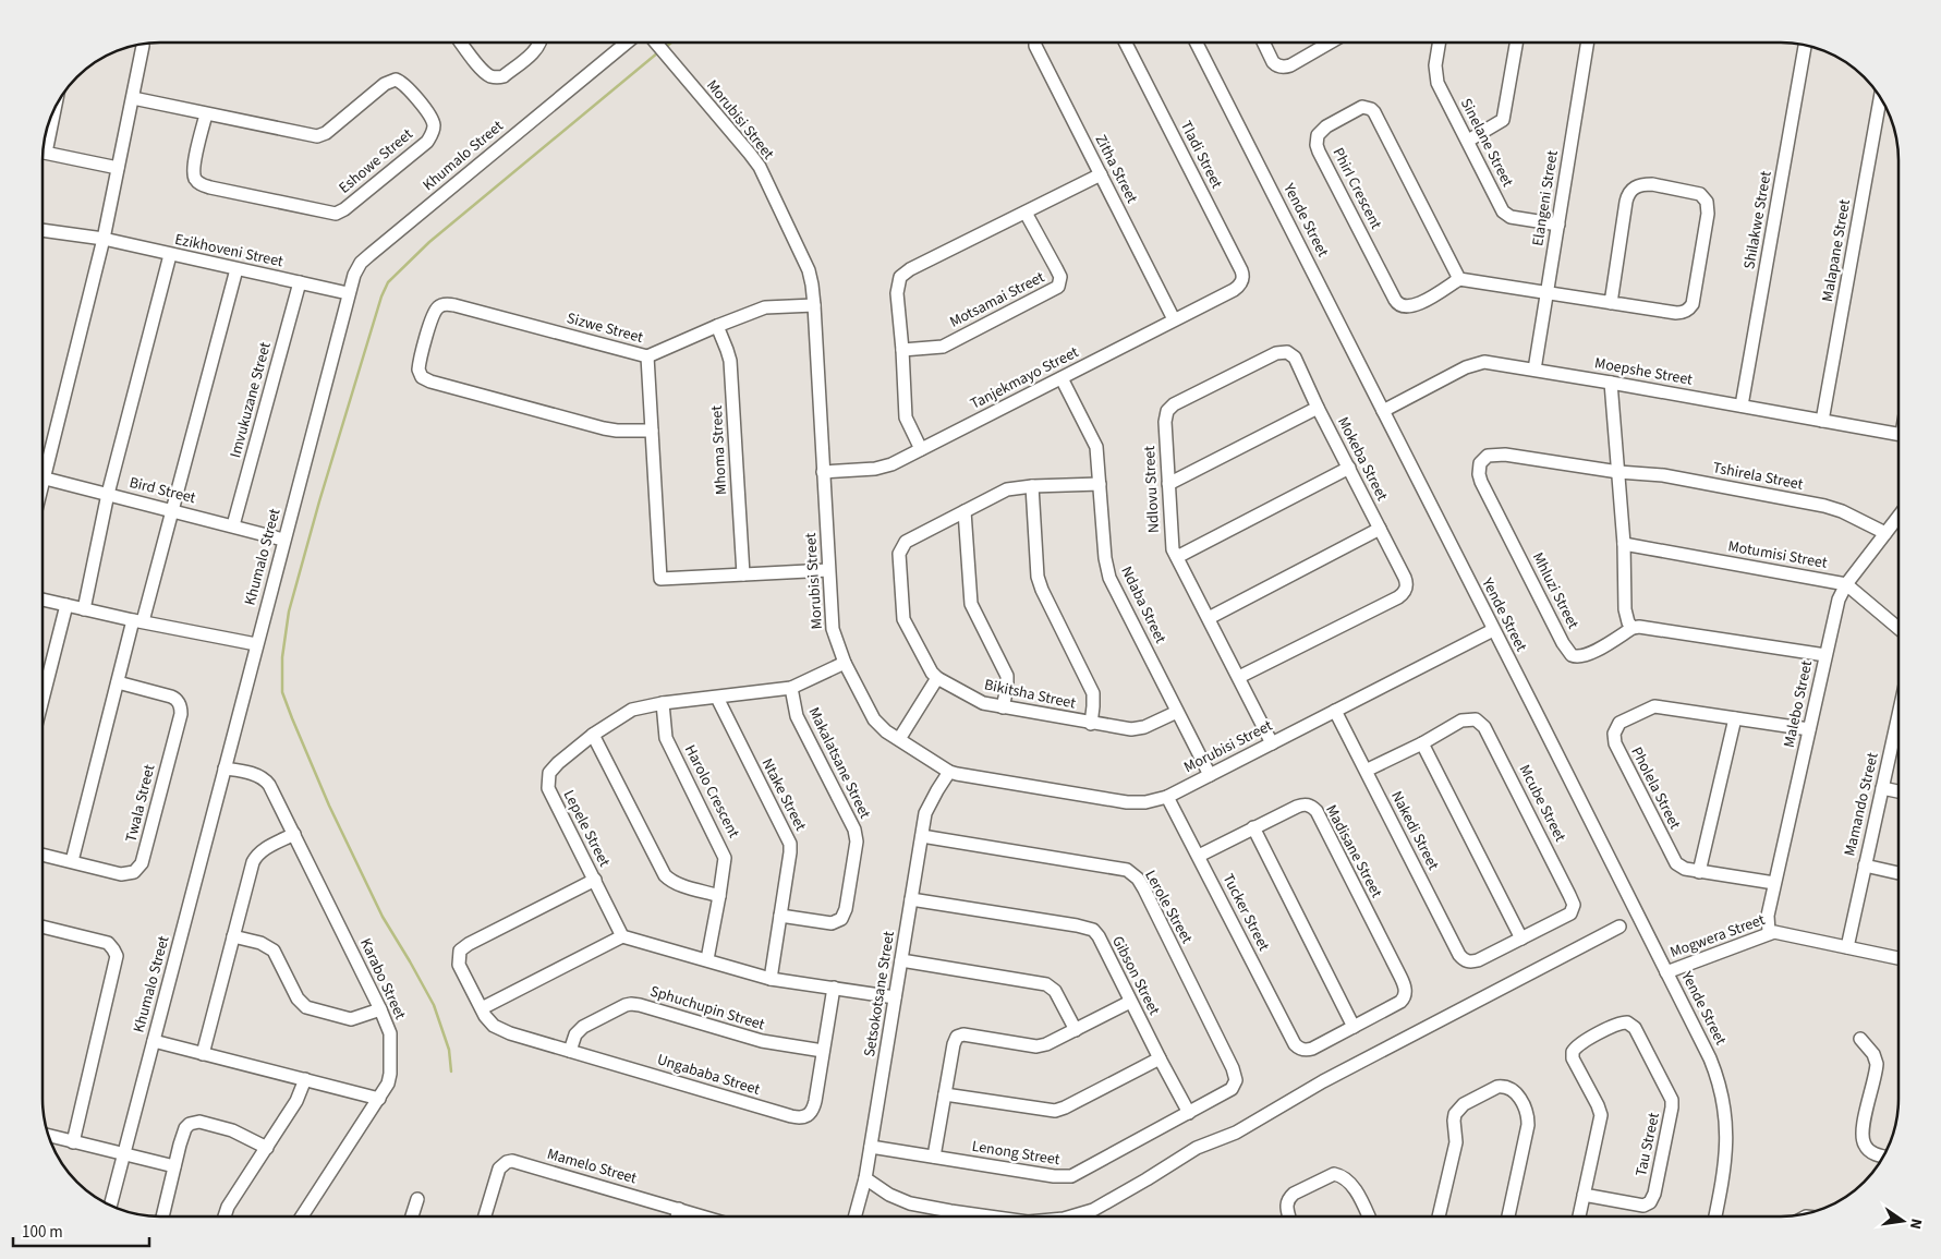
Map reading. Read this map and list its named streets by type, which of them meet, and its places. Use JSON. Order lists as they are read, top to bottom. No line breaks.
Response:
{"streets":{"street":["Morubisi Street","Sinelane Street","Tladi Street","Khumalo Street","Eshowe Street","Zitha Street","PhirI Crescent","Elangeni Street","Yende Street","Shilakwe Street","Ezikhoveni Street","Malapane Street","Motsamai Street","Sizwe Street","Moepshe Street","Tanjekmayo Street","Imvukuzane Street","Mhoma Street","Mokeba Street","Tshirela Street","Ndlovu Street","Bird Street","Motumisi Street","Mhluzi Street","Ndaba Street","Bikitsha Street","Malebo Street","Makalatsane Street","Pholela Street","Harolo Crescent","Ntake Street","Twala Street","Mcube Street","Mamando Street","Lepele Street","Nakedi Street","Madisane Street","Lerole Street","Tucker Street","Mogwera Street","Gibson Street","Karabo Street","Setsokotsane Street","Sphuchupin Street","Ungababa Street","Tau Street","Lenong Street","Mamelo Street"]},"crossings":[["Morubisi Street","Yende Street"],["Morubisi Street","Tanjekmayo Street"],["Morubisi Street","Ndlovu Street"],["Morubisi Street","Ndaba Street"],["Morubisi Street","Lepele Street"],["Morubisi Street","Nakedi Street"],["Morubisi Street","Tucker Street"],["Morubisi Street","Setsokotsane Street"],["Sinelane Street","Elangeni Street"],["Tladi Street","Tanjekmayo Street"],["Khumalo Street","Ezikhoveni Street"],["Khumalo Street","Bird Street"],["Khumalo Street","Karabo Street"],["Zitha Street","Tanjekmayo Street"],["Elangeni Street","Moepshe Street"],["Yende Street","Moepshe Street"],["Yende Street","Mogwera Street"],["Shilakwe Street","Moepshe Street"],["Ezikhoveni Street","Imvukuzane Street"],["Malapane Street","Moepshe Street"],["Sizwe Street","Mhoma Street"],["Tanjekmayo Street","Ndaba Street"],["Imvukuzane Street","Bird Street"],["Mokeba Street","Ndlovu Street"],["Tshirela Street","Mhluzi Street"],["Tshirela Street","Malebo Street"],["Motumisi Street","Malebo Street"],["Ndaba Street","Bikitsha Street"],["Malebo Street","Pholela Street"],["Malebo Street","Mogwera Street"],["Makalatsane Street","Ntake Street"],["Makalatsane Street","Lepele Street"],["Harolo Crescent","Lepele Street"],["Ntake Street","Lepele Street"],["Mcube Street","Nakedi Street"],["Mamando Street","Mogwera Street"],["Lepele Street","Ungababa Street"],["Madisane Street","Tucker Street"],["Lerole Street","Setsokotsane Street"],["Lerole Street","Lenong Street"],["Gibson Street","Setsokotsane Street"],["Gibson Street","Lenong Street"],["Setsokotsane Street","Lenong Street"],["Sphuchupin Street","Ungababa Street"]],"scale_bar":"100 m","north":"right"}
